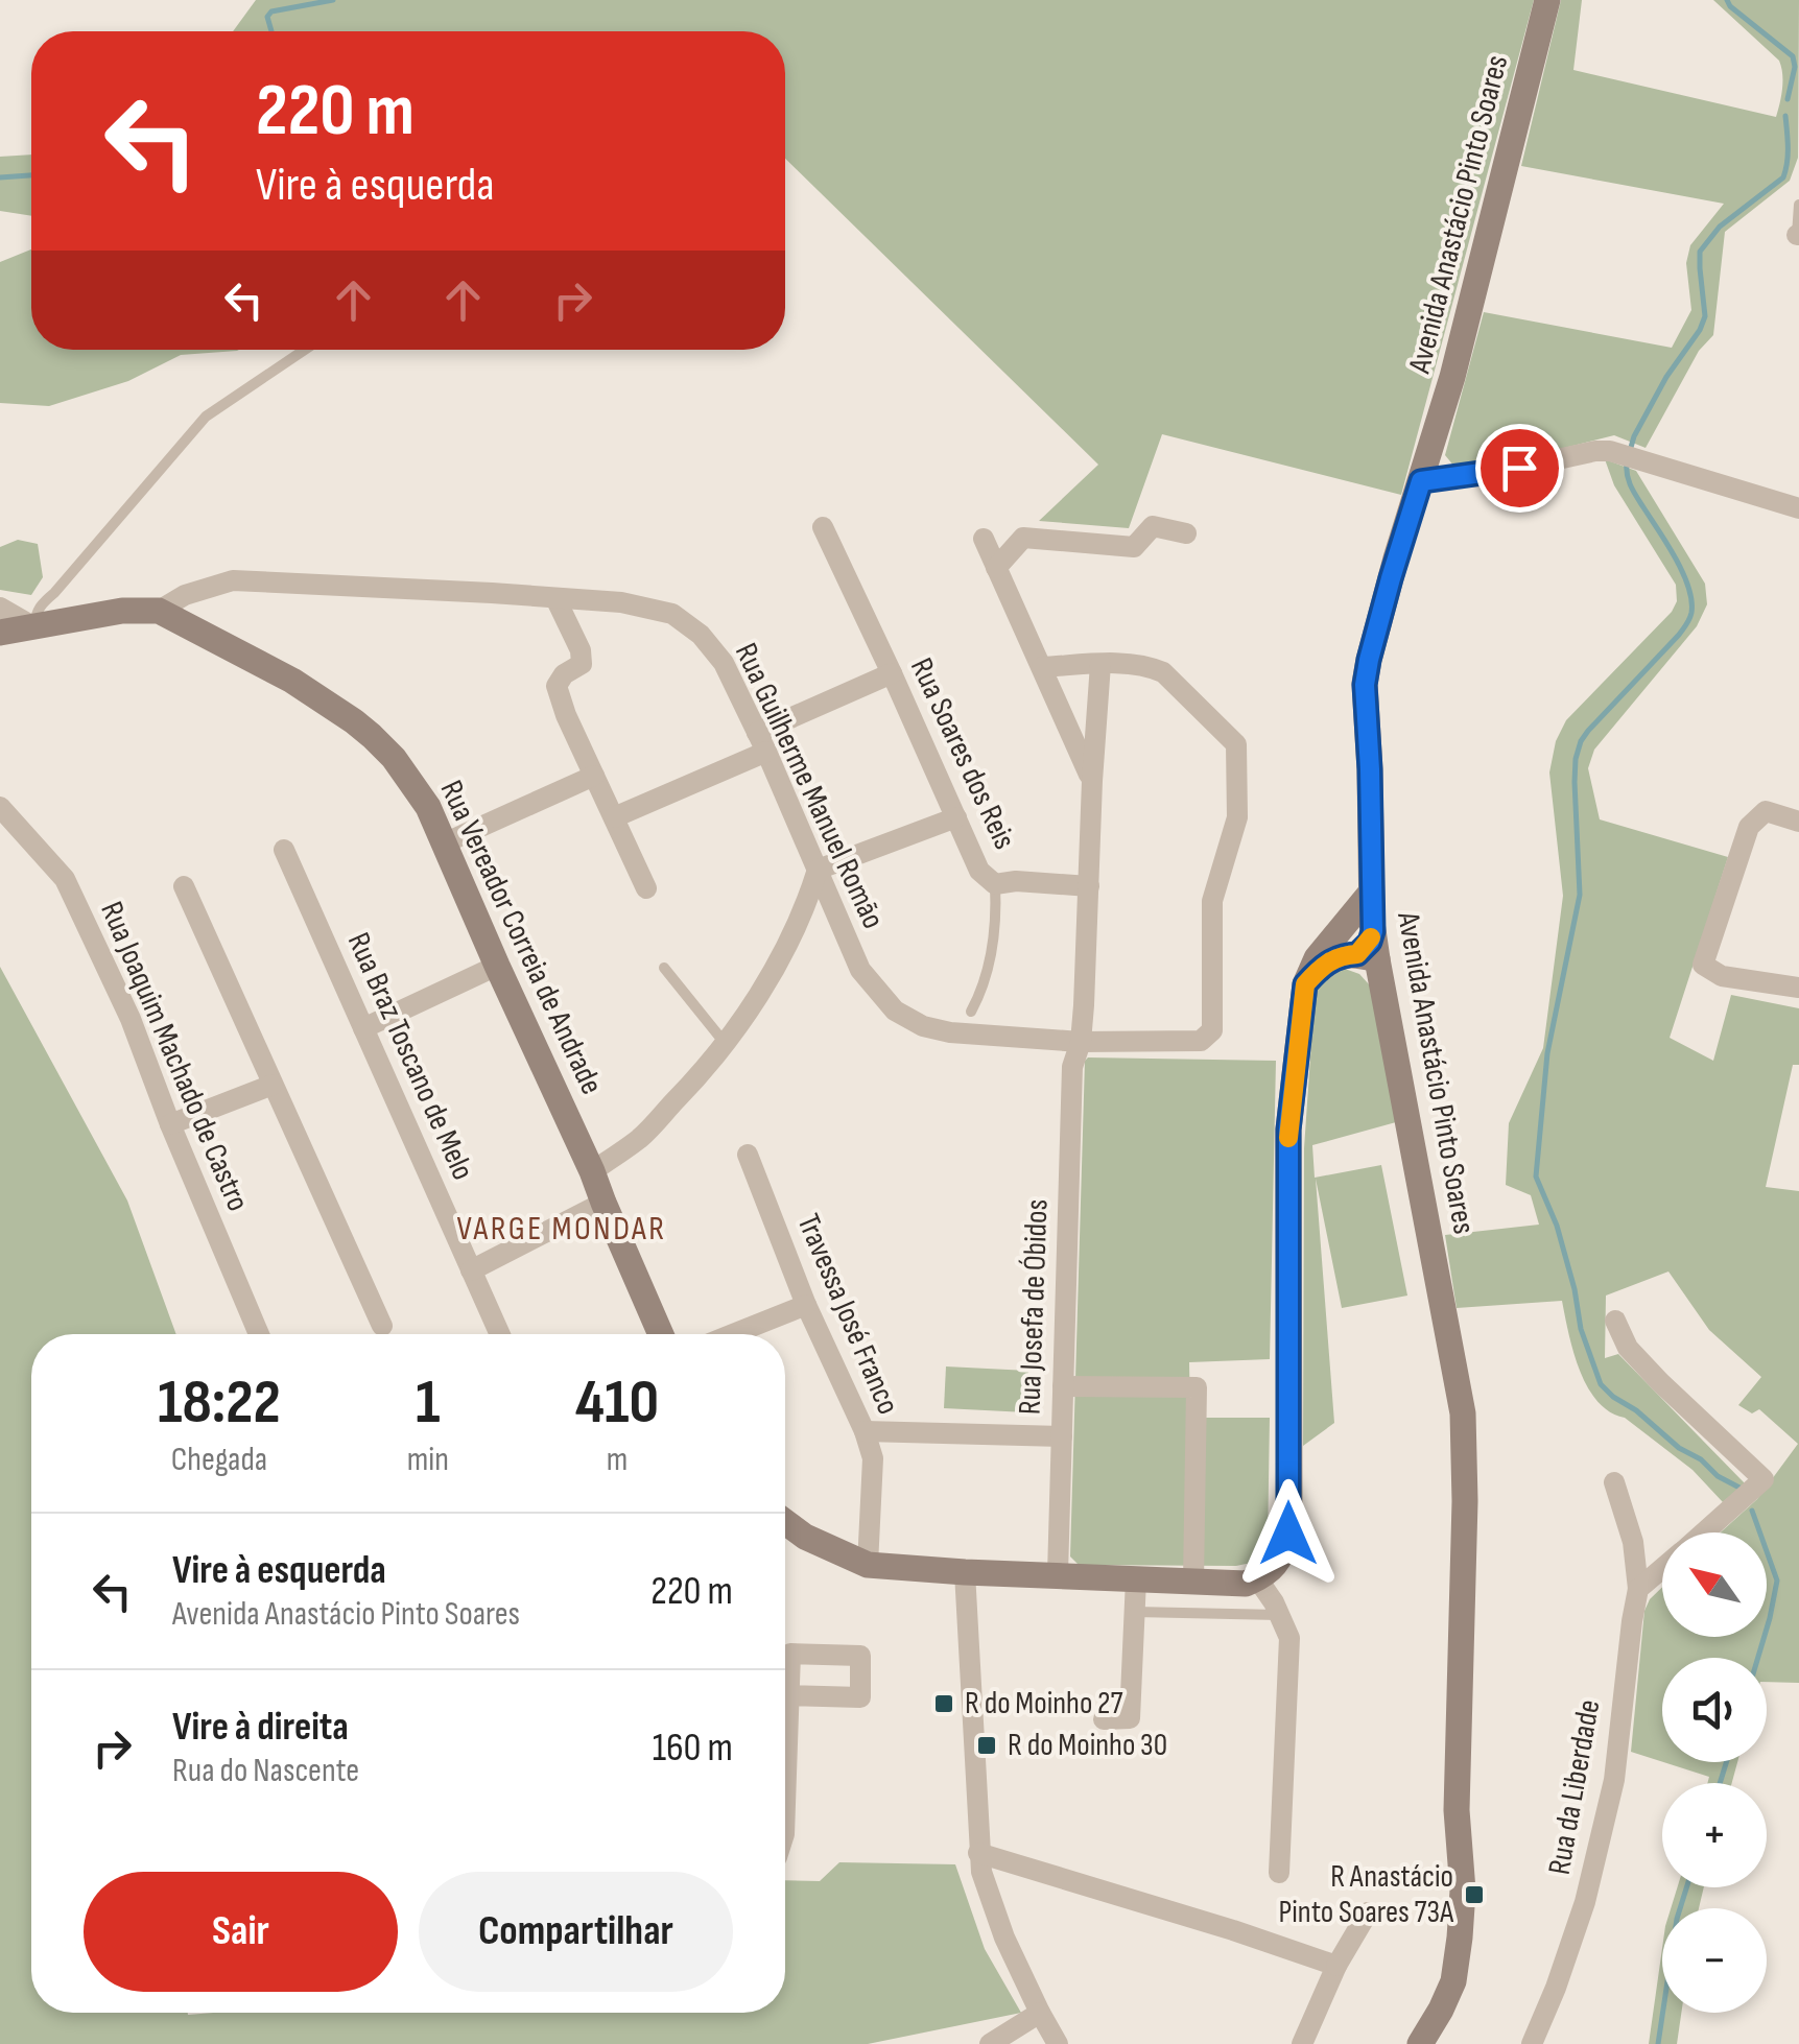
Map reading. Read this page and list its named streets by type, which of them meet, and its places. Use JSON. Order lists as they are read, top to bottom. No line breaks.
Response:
{"streets":{"street":["Avenida Anastácio Pinto Soares","Rua Soares dos Reis","Rua Guilherme Manuel Romão","Rua Vereador Correia de Andrade","Rua Joaquim Machado de Castro","Rua Braz Toscano de Melo","Rua Josefa de Óbidos","Travessa José Franco","Rua da Liberdade"]},"crossings":[["Rua Guilherme Manuel Romão","Rua Vereador Correia de Andrade"],["Rua Guilherme Manuel Romão","Rua Josefa de Óbidos"]],"districts":["VARGE MONDAR"],"places":{"transit":["R do Moinho 27","R do Moinho 30","R Anastácio Pinto Soares 73A"]},"north":"top left","page":{"turn":["220 m","Vire à esquerda"],"eta":["18:22","Chegada","1","min","410","m"],"list":[{"name":"Vire à esquerda","note":"Avenida Anastácio Pinto Soares","value":"220 m"},{"name":"Vire à direita","note":"Rua do Nascente","value":"160 m"}],"map_buttons":["+","−"],"buttons":["Sair","Compartilhar"]}}
